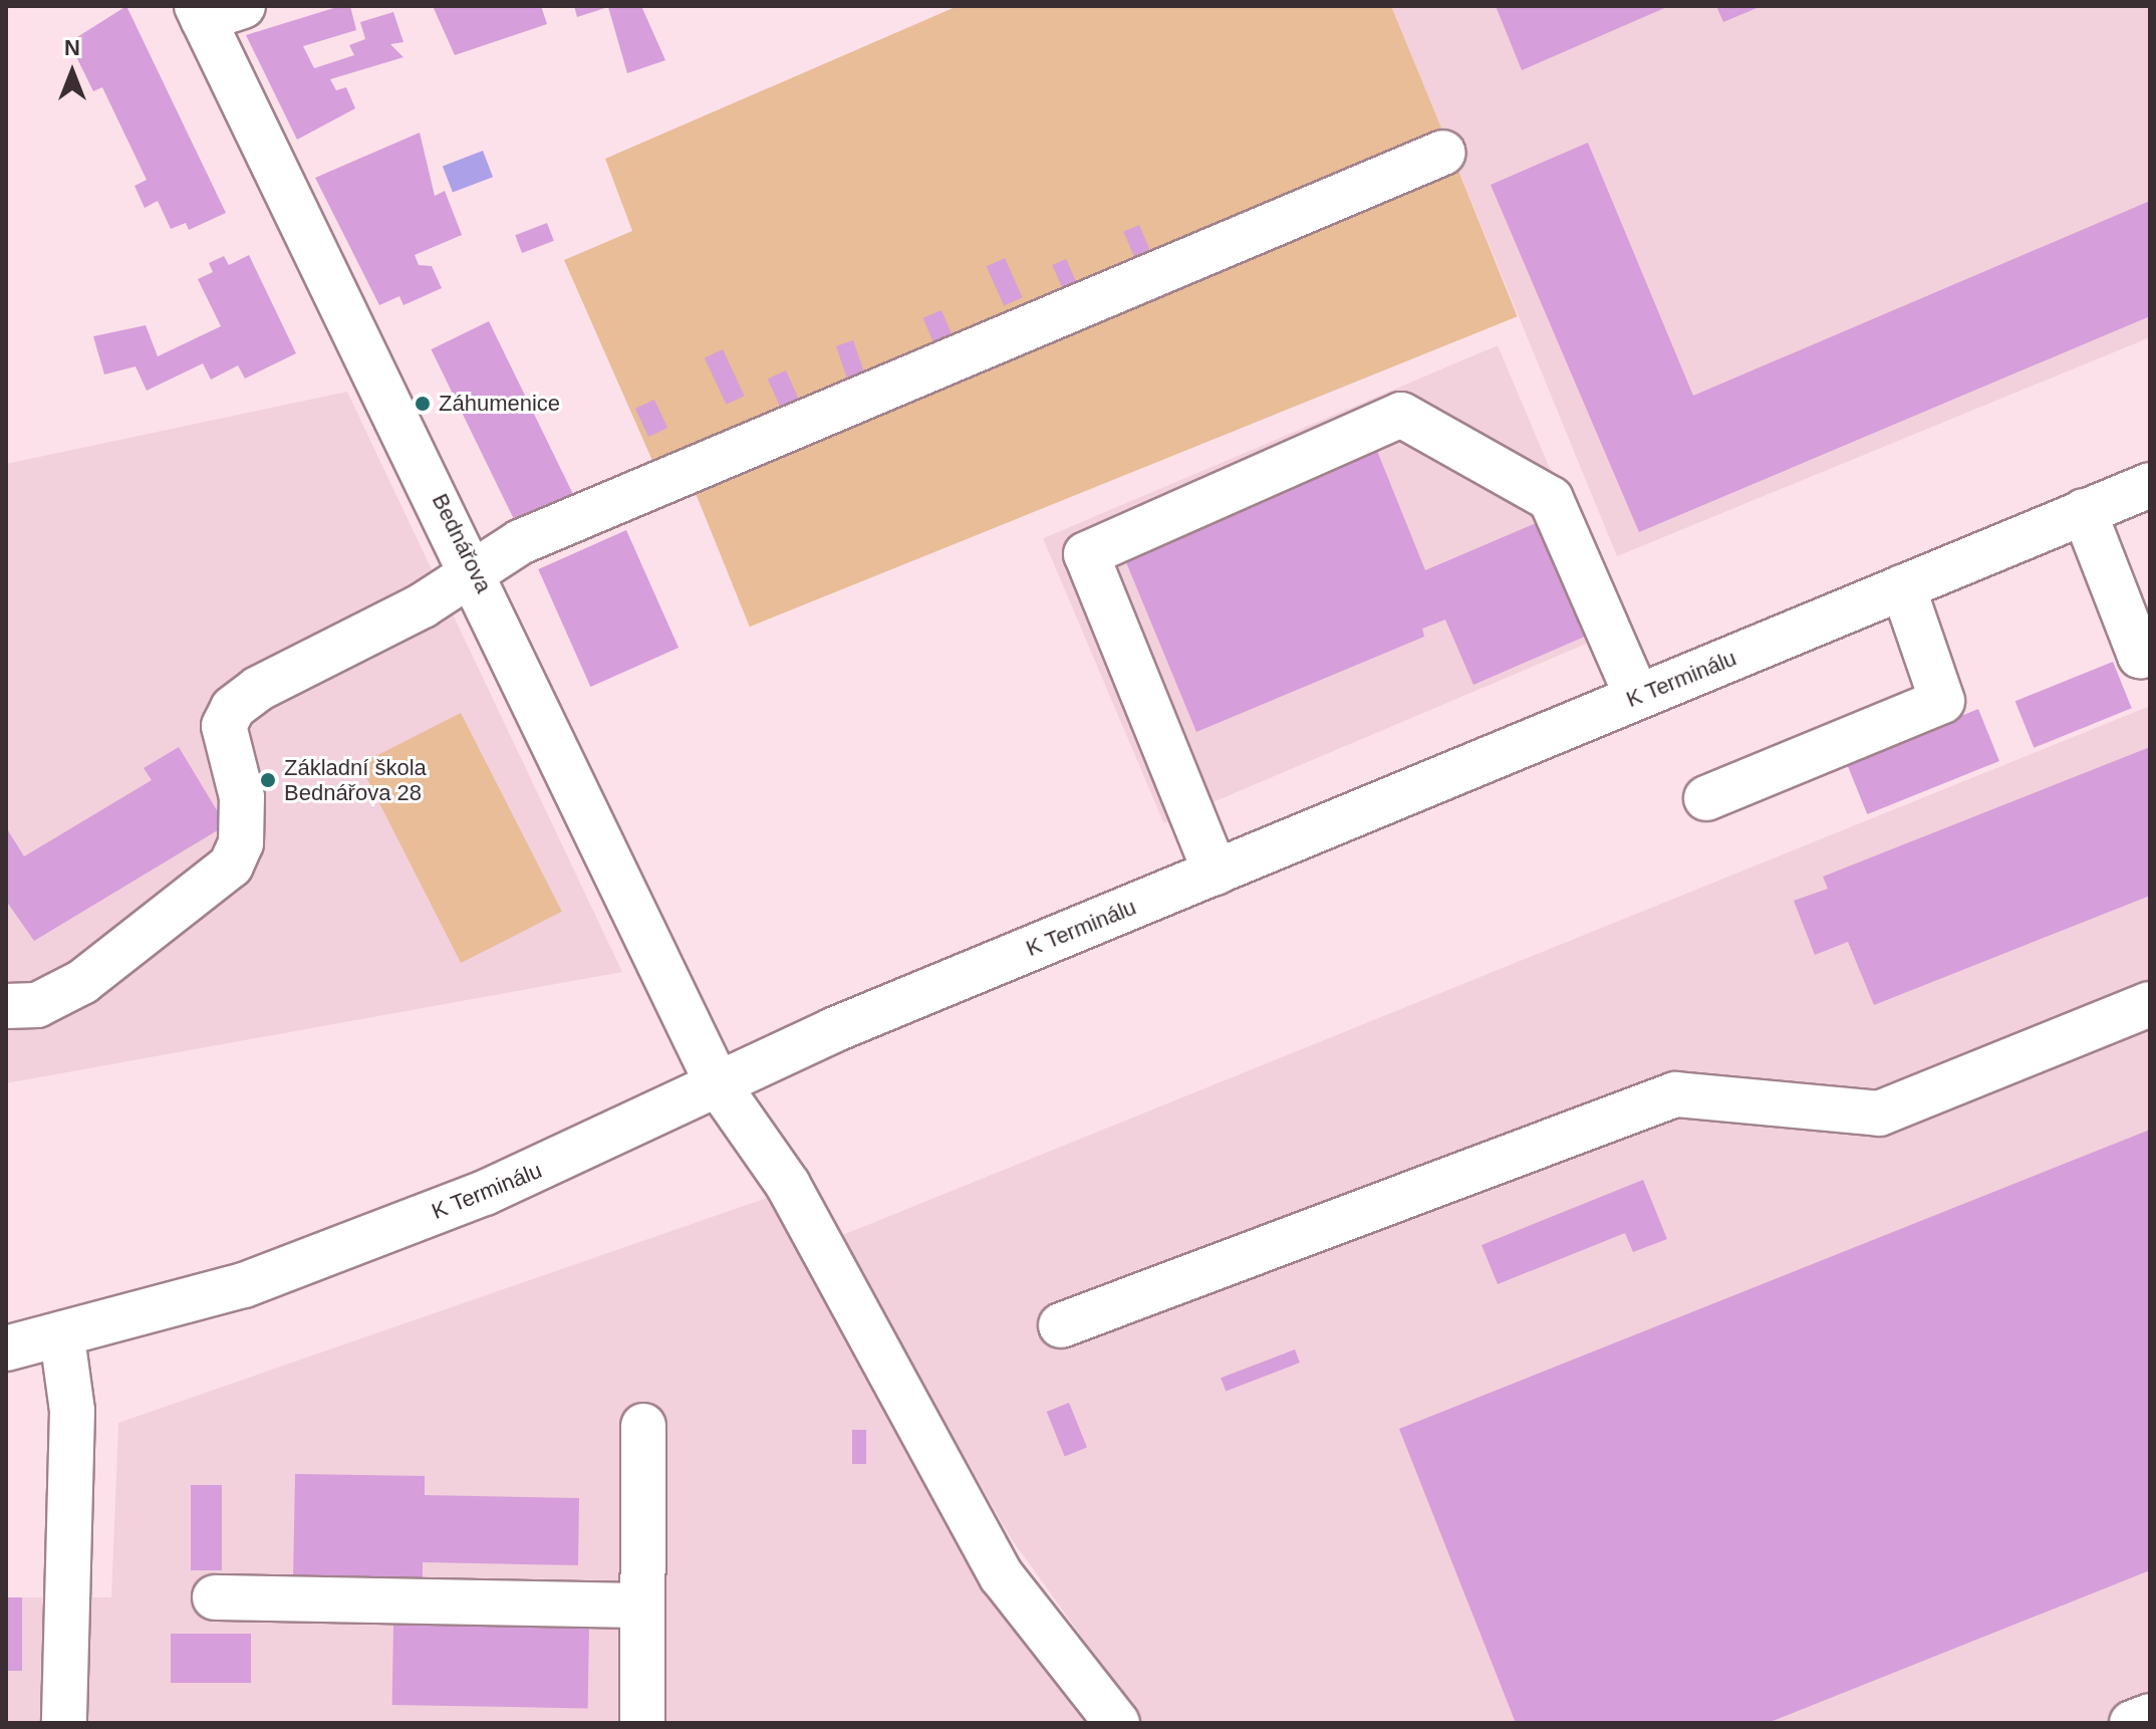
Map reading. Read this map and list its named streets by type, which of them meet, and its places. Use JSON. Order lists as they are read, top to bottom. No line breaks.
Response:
{"streets":{"street":["Bednářova","K Terminálu"]},"crossings":[["Bednářova","K Terminálu"]],"places":["Záhumenice","Základní škola Bednářova 28"],"north":"top"}
